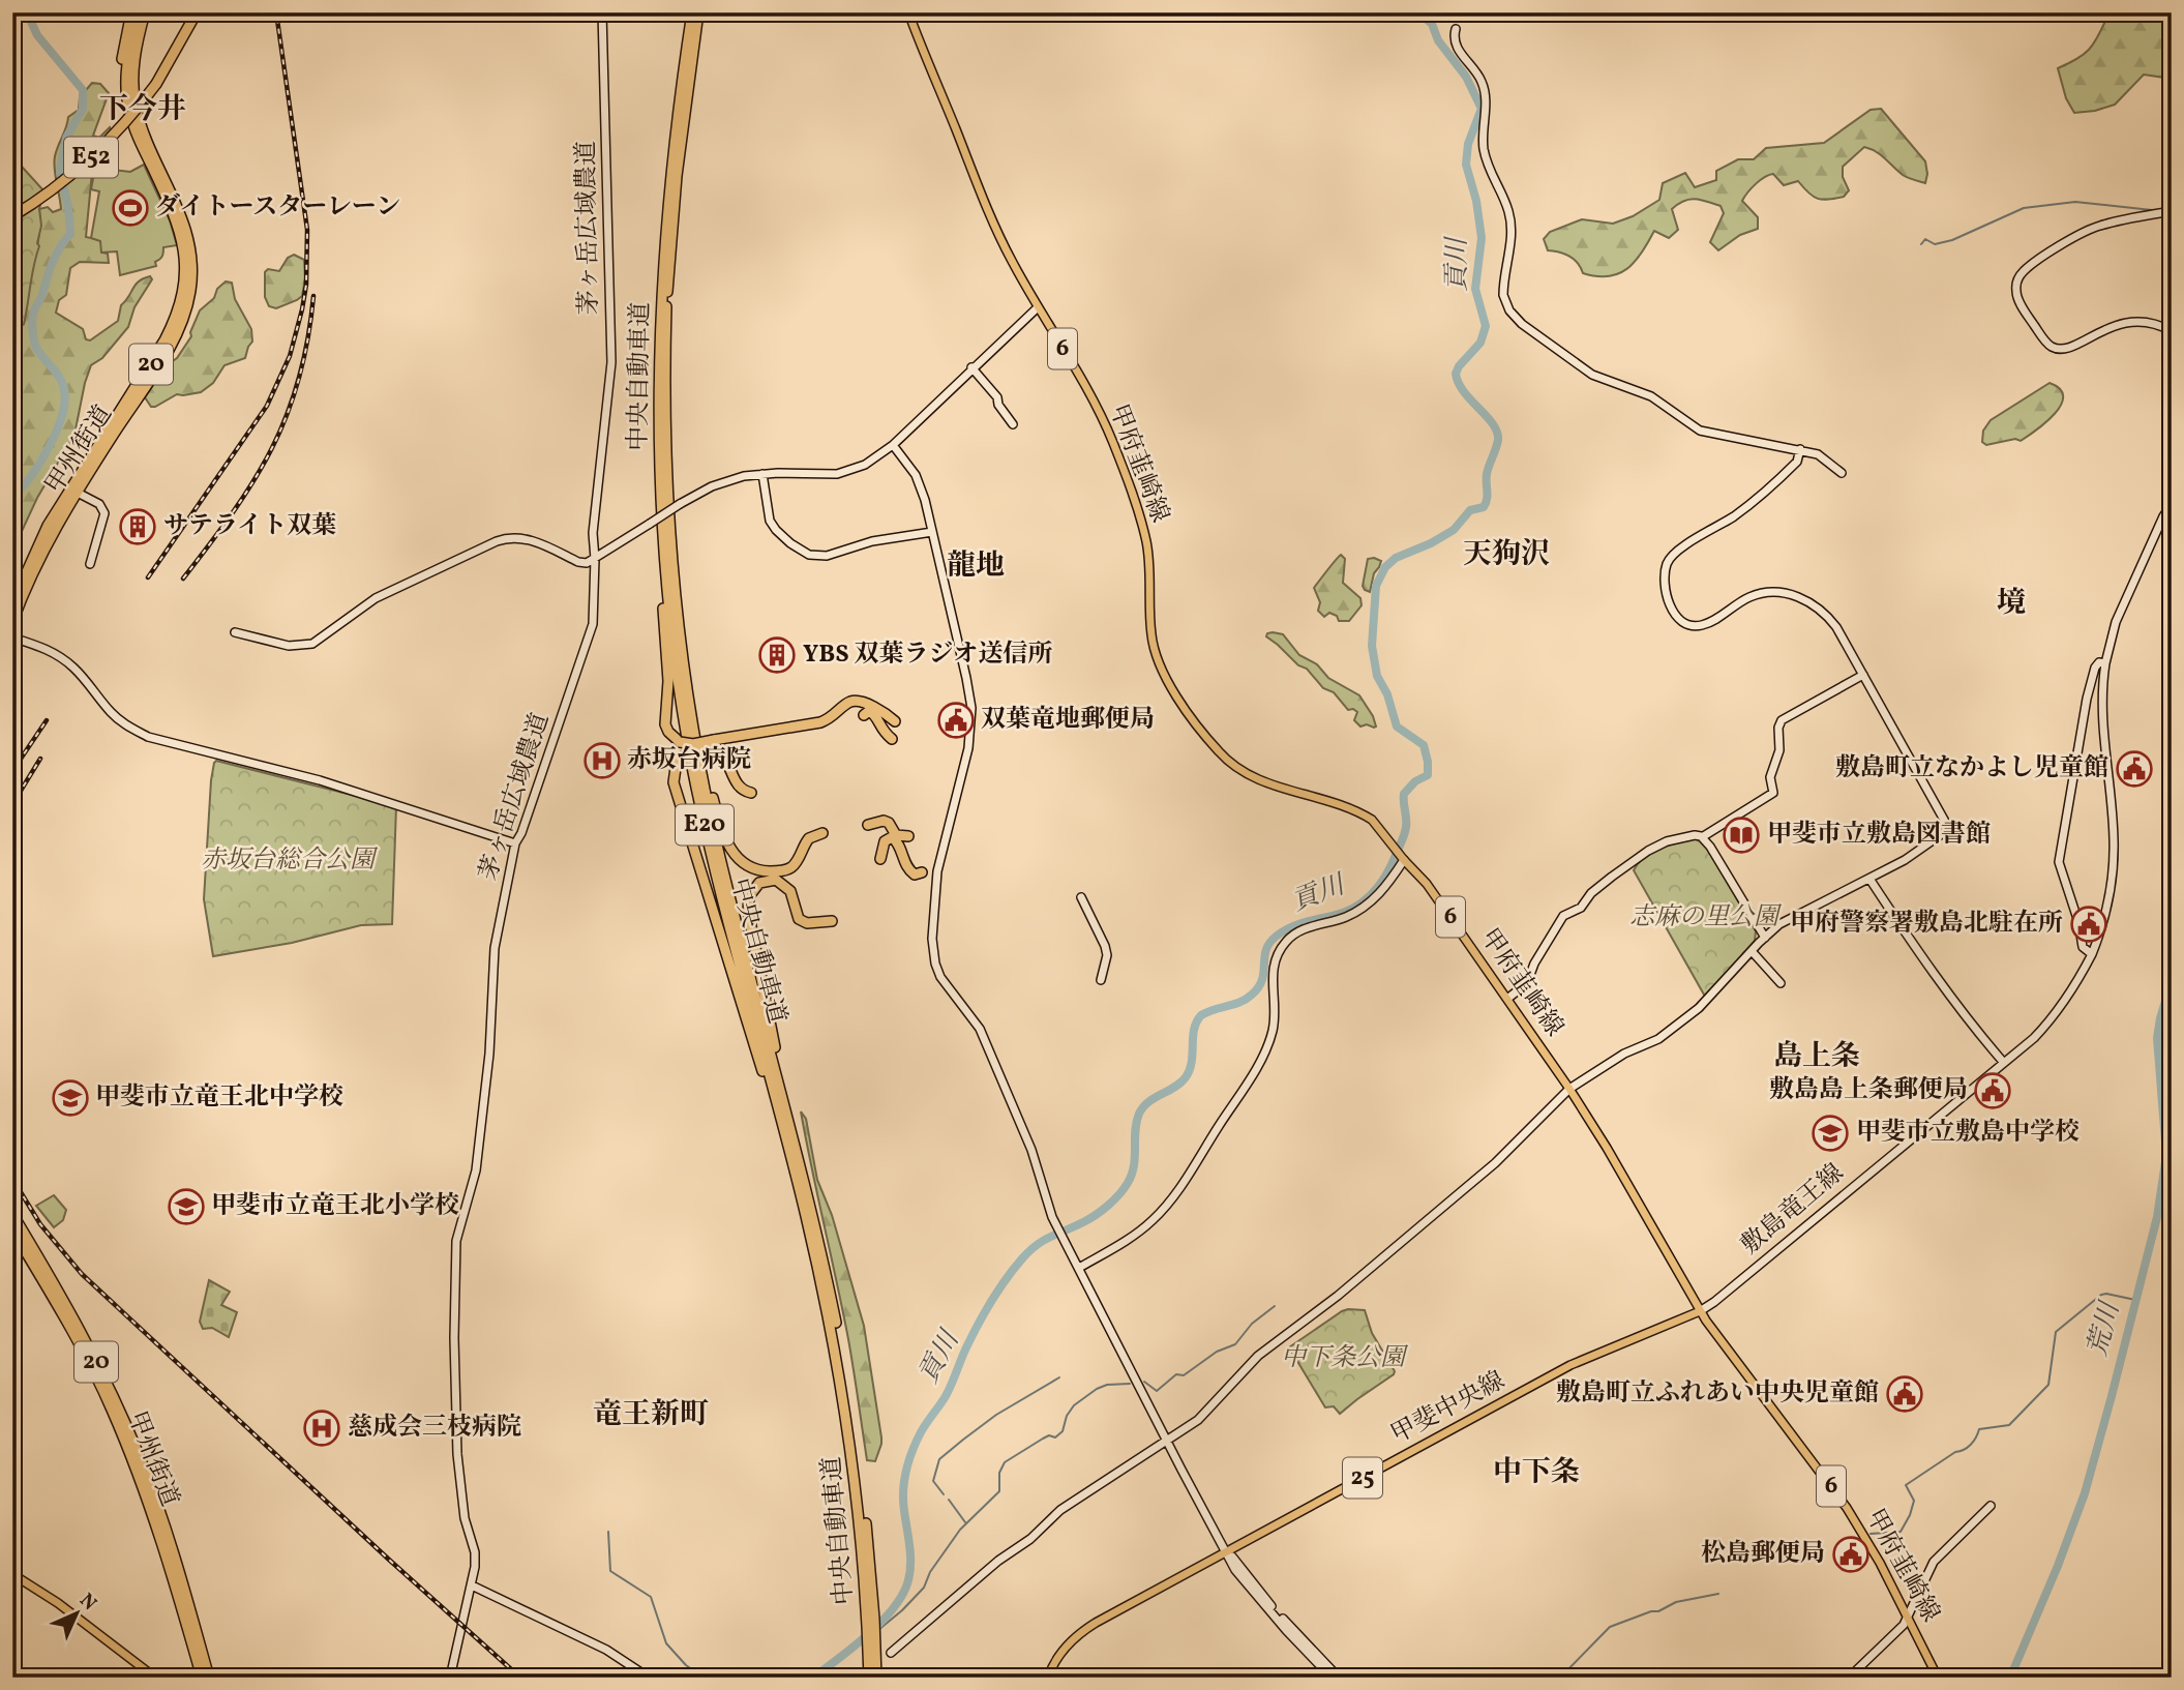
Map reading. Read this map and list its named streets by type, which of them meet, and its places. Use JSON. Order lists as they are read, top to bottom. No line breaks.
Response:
{"streets":{"highway":["E52","20","中央自動車道","甲州街道","E20"],"main road":["6","甲府韮崎線","甲斐中央線","25"],"street":["茅ヶ岳広域農道","敷島竜王線"]},"crossings":[["20","甲州街道"],["甲府韮崎線","敷島竜王線"],["甲府韮崎線","甲斐中央線"],["敷島竜王線","甲斐中央線"]],"districts":["下今井","天狗沢","龍地","境","島上条","竜王新町","中下条"],"water":["貢川","荒川"],"parks":["赤坂台総合公園","志麻の里公園","中下条公園"],"places":{"sports":["ダイトースターレーン"],"building":["サテライト双葉","YBS 双葉ラジオ送信所"],"public building":["双葉竜地郵便局","敷島町立なかよし児童館","甲府警察署敷島北駐在所","敷島島上条郵便局","敷島町立ふれあい中央児童館","松島郵便局"],"hospital":["赤坂台病院","慈成会三枝病院"],"library":["甲斐市立敷島図書館"],"school or university":["甲斐市立竜王北中学校","甲斐市立敷島中学校","甲斐市立竜王北小学校"]},"north":"top right"}
